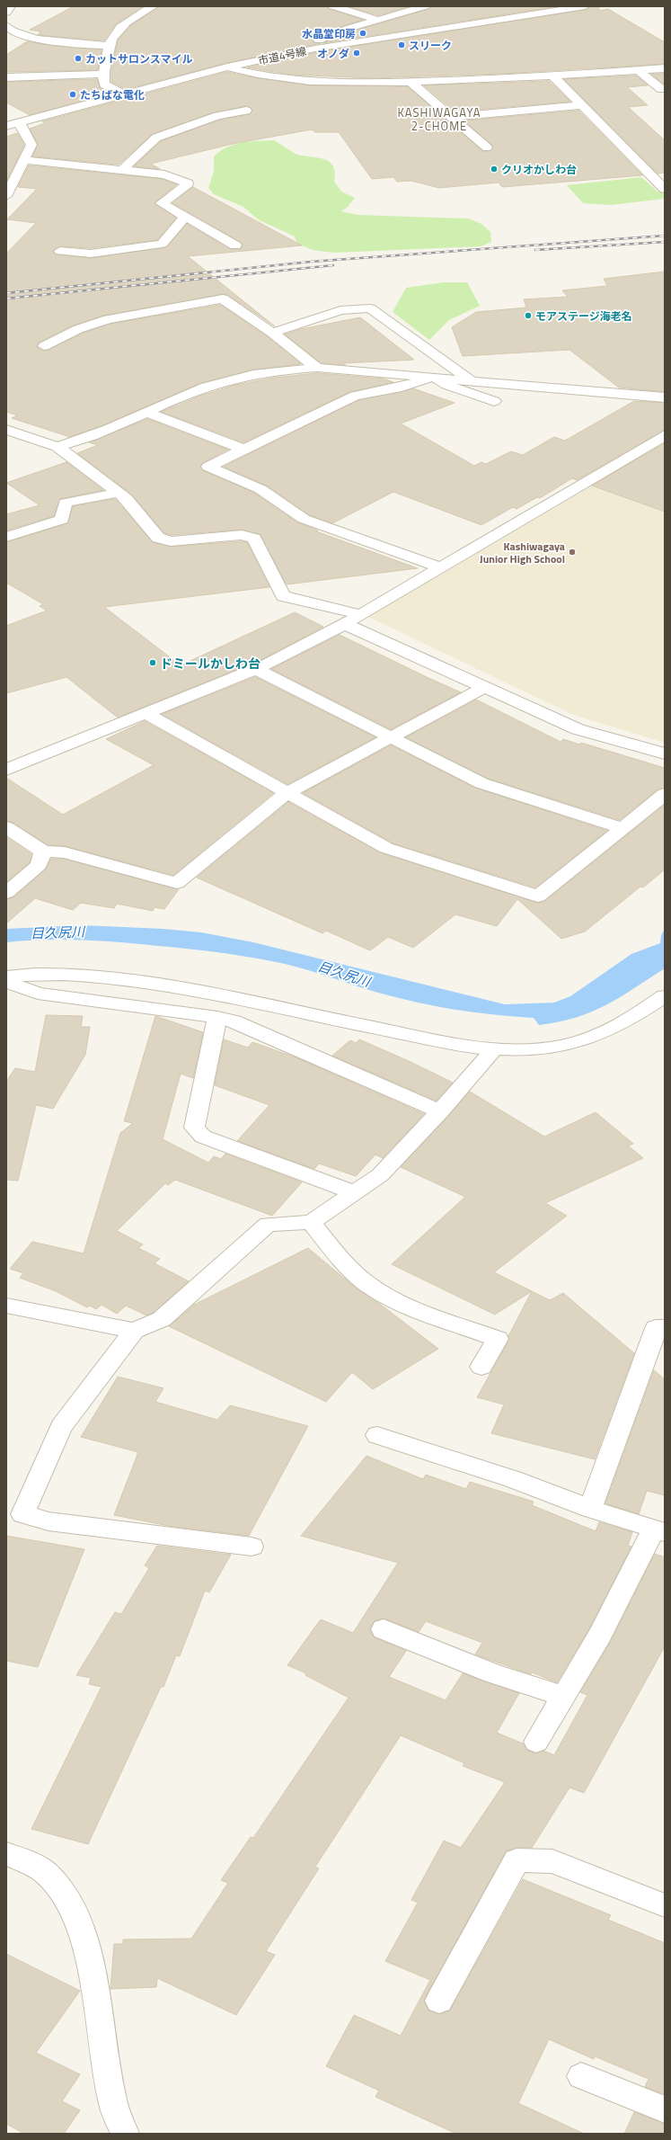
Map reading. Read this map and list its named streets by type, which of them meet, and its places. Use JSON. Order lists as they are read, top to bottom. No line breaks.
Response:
{"streets":{"street":["市道4号線"]},"districts":["KASHIWAGAYA 2-CHOME"],"water":["目久尻川"],"places":["水晶堂印房","スリーク","オノダ","カットサロンスマイル","たちばな電化","クリオかしわ台","モアステージ海老名","Kashiwagaya Junior High School","ドミールかしわ台"]}
